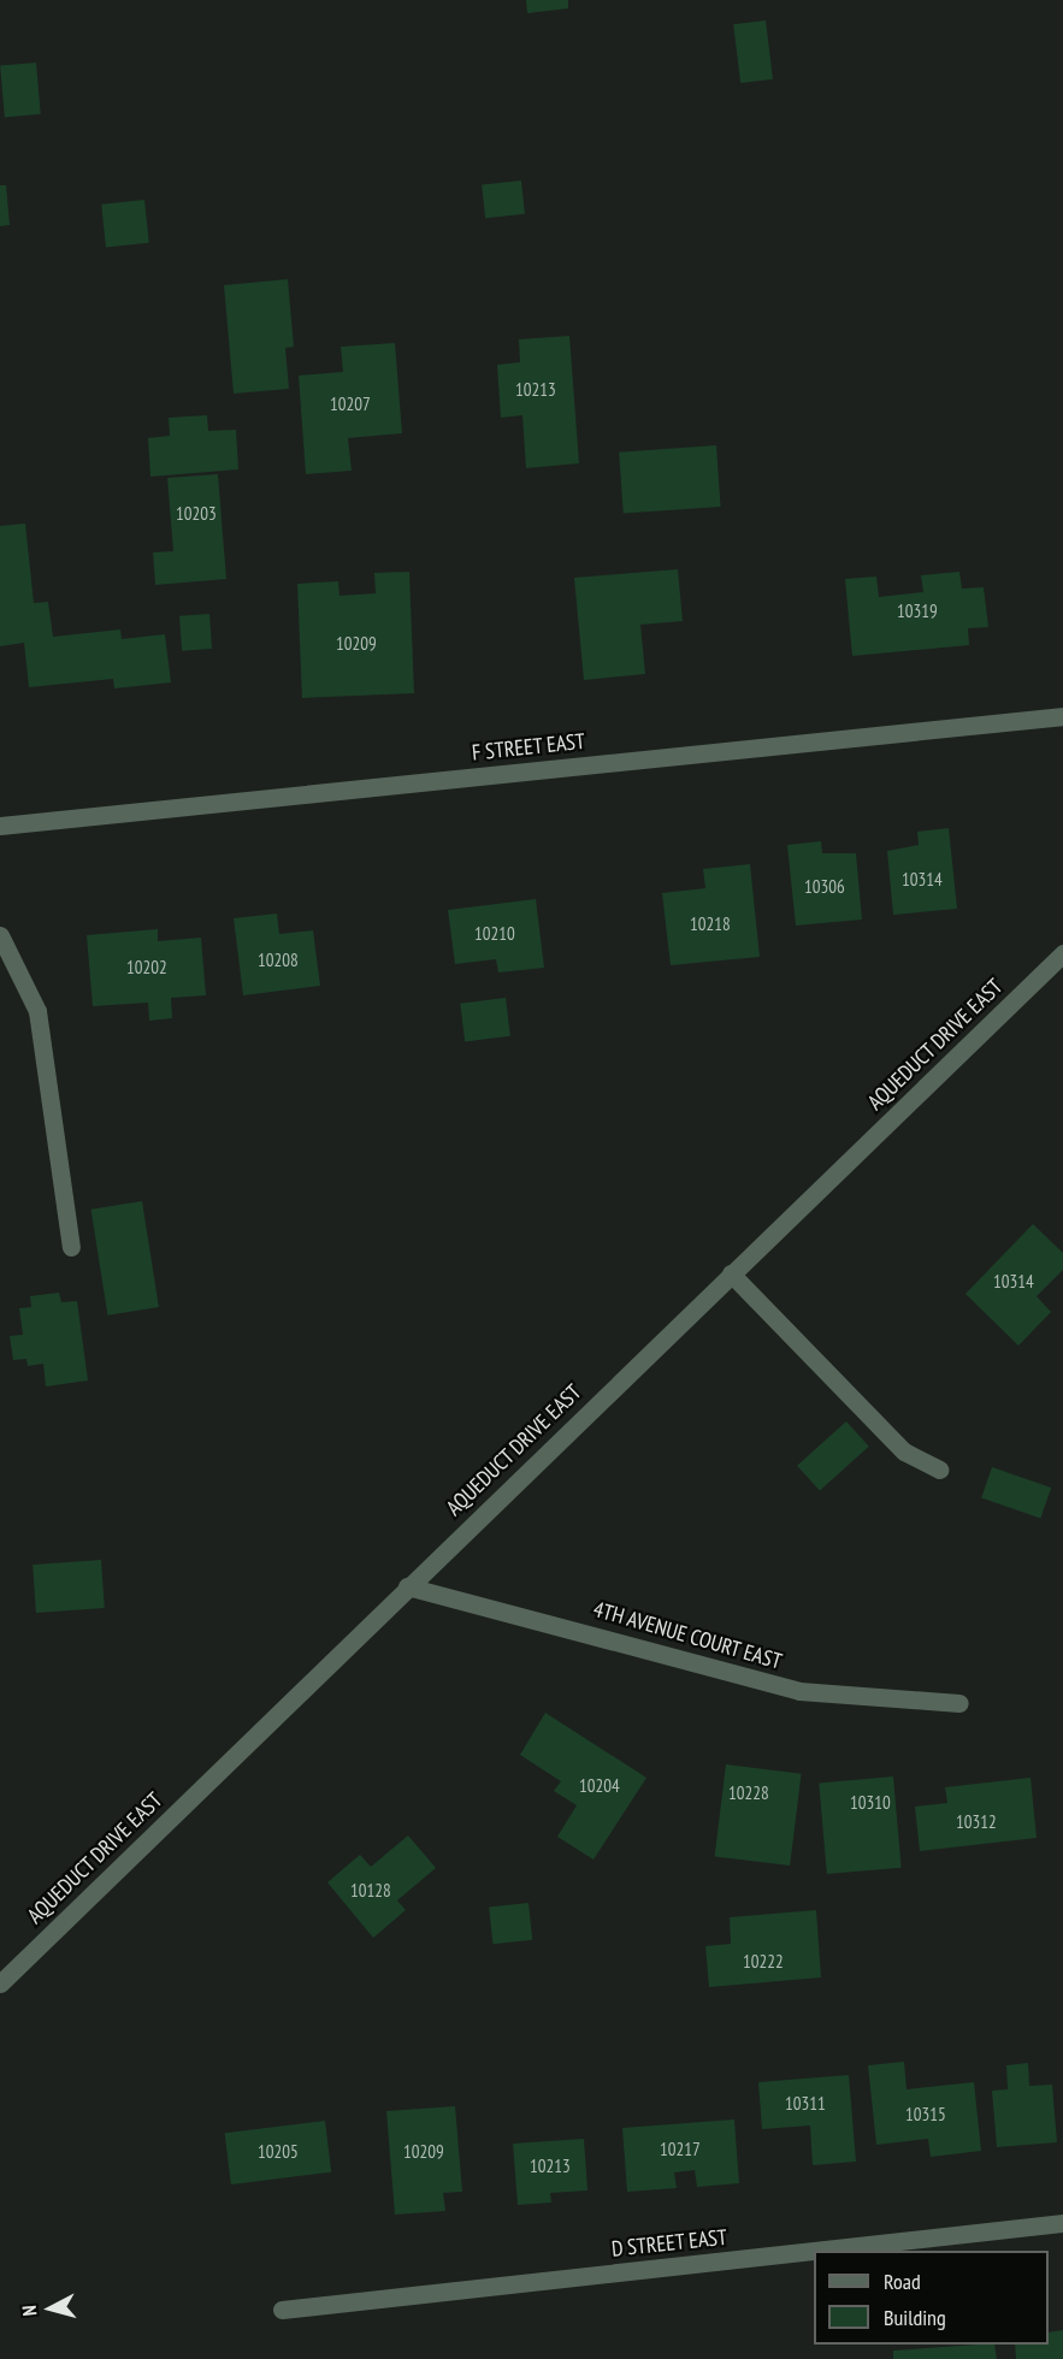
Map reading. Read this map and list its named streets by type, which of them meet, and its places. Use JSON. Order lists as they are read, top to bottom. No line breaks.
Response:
{"streets":{"street":["F STREET EAST","AQUEDUCT DRIVE EAST","4TH AVENUE COURT EAST","D STREET EAST"]},"crossings":[["AQUEDUCT DRIVE EAST","4TH AVENUE COURT EAST"]],"house_numbers":["10213","10207","10203","10319","10209","10314","10306","10218","10210","10208","10202","10314","10204","10228","10310","10312","10128","10222","10311","10315","10217","10205","10209","10213"],"legend":["Road","Building"],"north":"left"}
